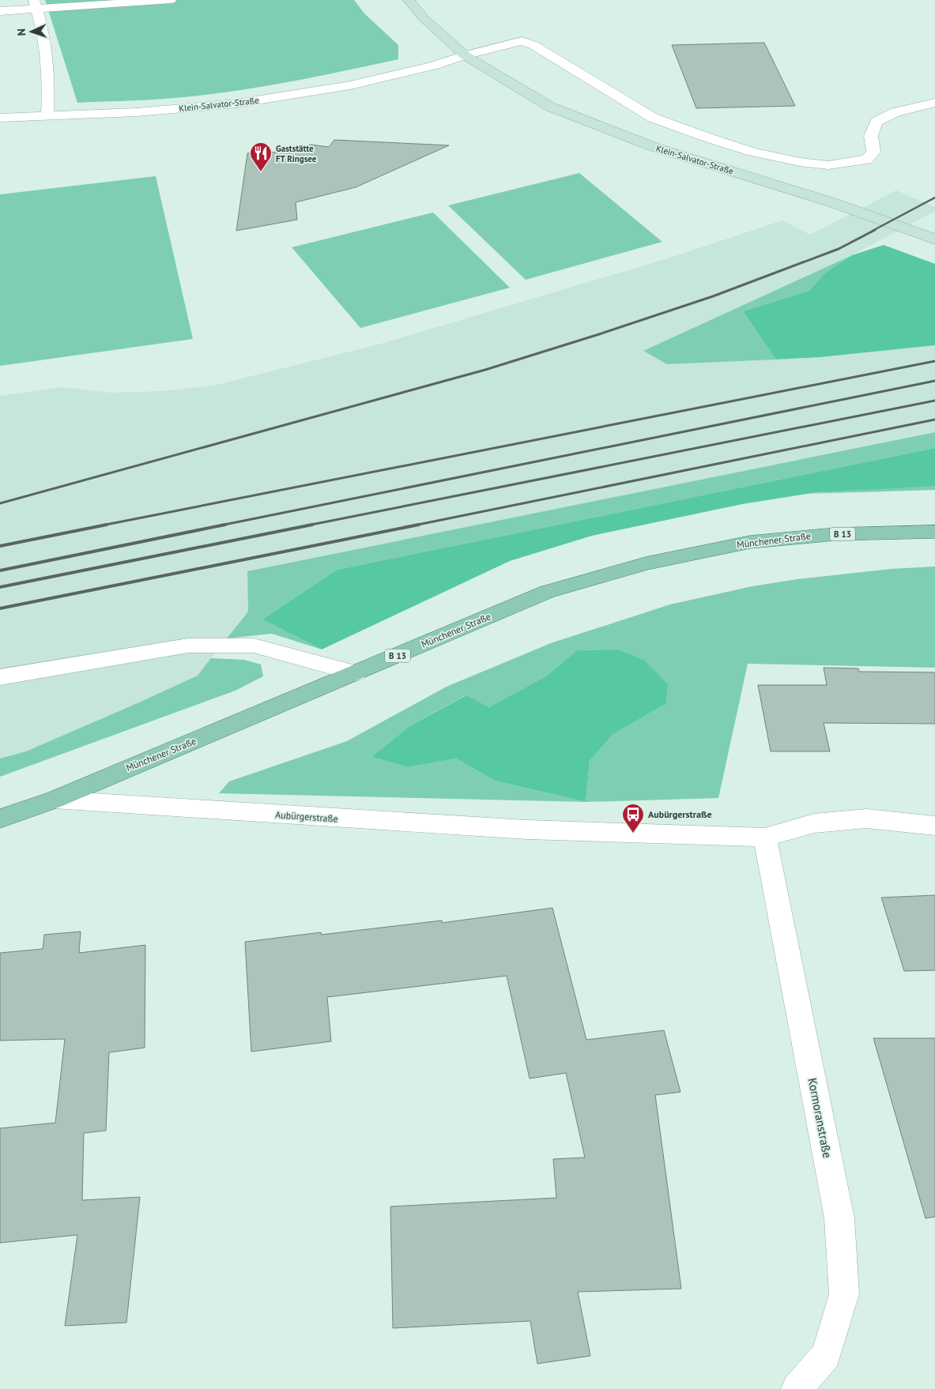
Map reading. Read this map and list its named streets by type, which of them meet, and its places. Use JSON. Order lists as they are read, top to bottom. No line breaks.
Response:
{"streets":{"main road":["Klein-Salvator-Straße","B 13","Münchener Straße"],"street":["Aubürgerstraße","Kormoranstraße"]},"crossings":[["Münchener Straße","Aubürgerstraße"],["Aubürgerstraße","Kormoranstraße"]],"places":{"restaurant":["Gaststätte FT Ringsee"],"bus stop":["Aubürgerstraße"]},"north":"left"}
